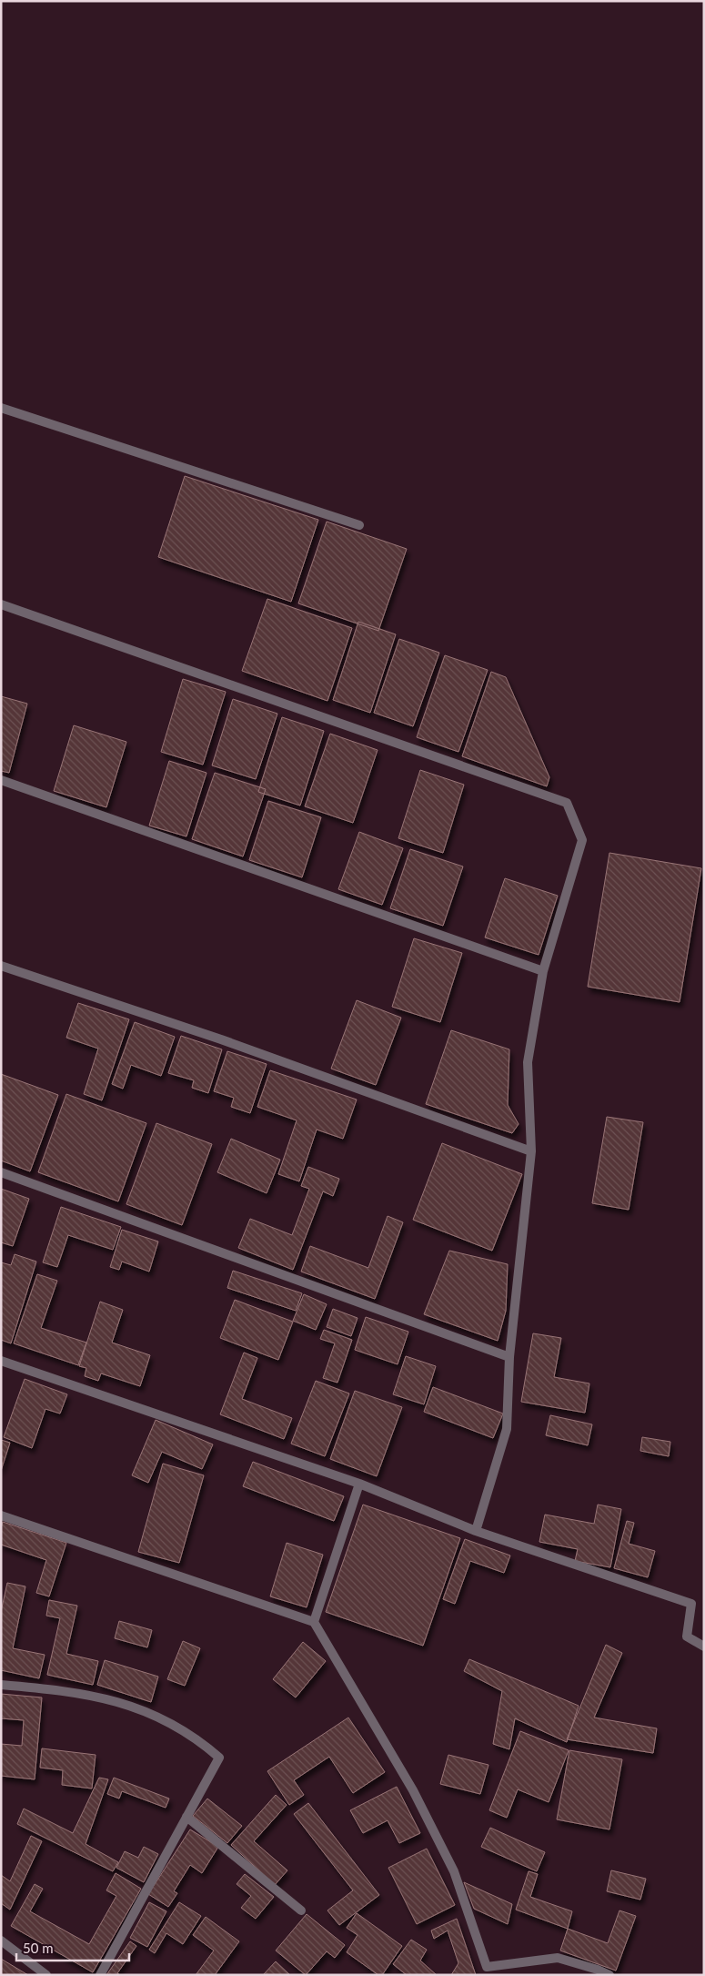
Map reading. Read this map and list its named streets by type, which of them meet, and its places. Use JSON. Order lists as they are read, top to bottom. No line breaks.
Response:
{"scale_bar":"50 m"}
